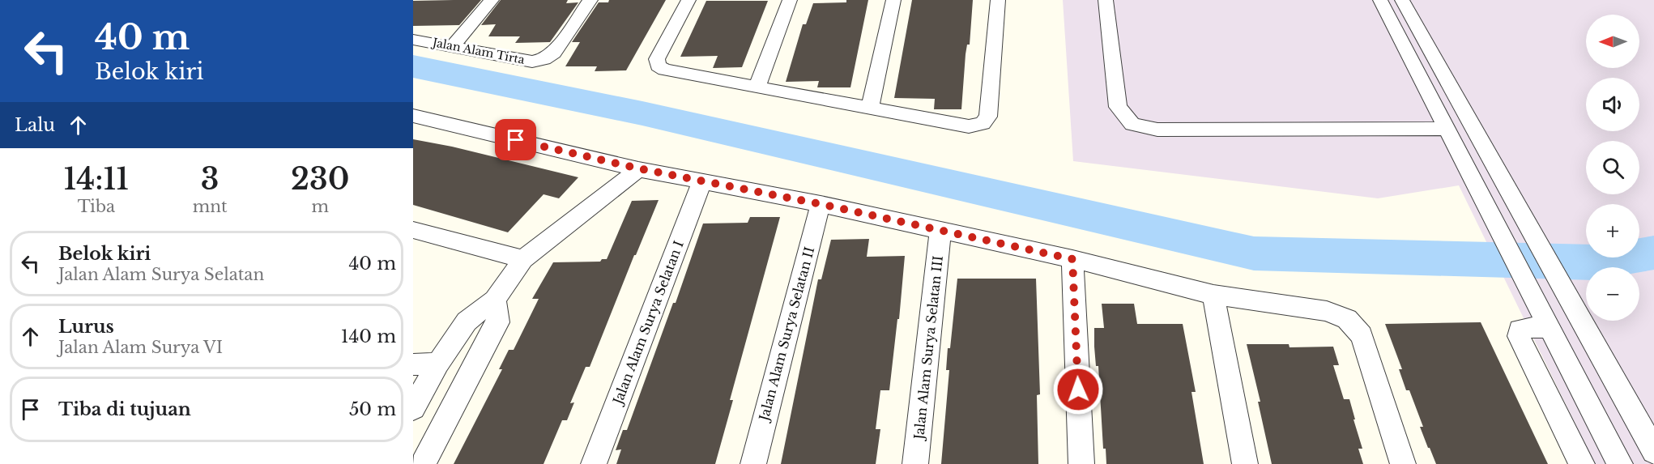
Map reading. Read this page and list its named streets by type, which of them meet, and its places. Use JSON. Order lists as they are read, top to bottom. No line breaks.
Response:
{"streets":{"street":["Jalan Alam Tirta","Jalan Alam Surya Selatan I","Jalan Alam Surya Selatan II","Jalan Alam Surya Selatan III"]},"north":"left","page":{"turn":["40 m","Belok kiri"],"map_buttons":["+","−"],"then":"Lalu","eta":["14:11","Tiba","3","mnt","230","m"],"list":[{"name":"Belok kiri","note":"Jalan Alam Surya Selatan","value":"40 m"},{"name":"Lurus","note":"Jalan Alam Surya VI","value":"140 m"},{"name":"Tiba di tujuan","value":"50 m"}]}}
